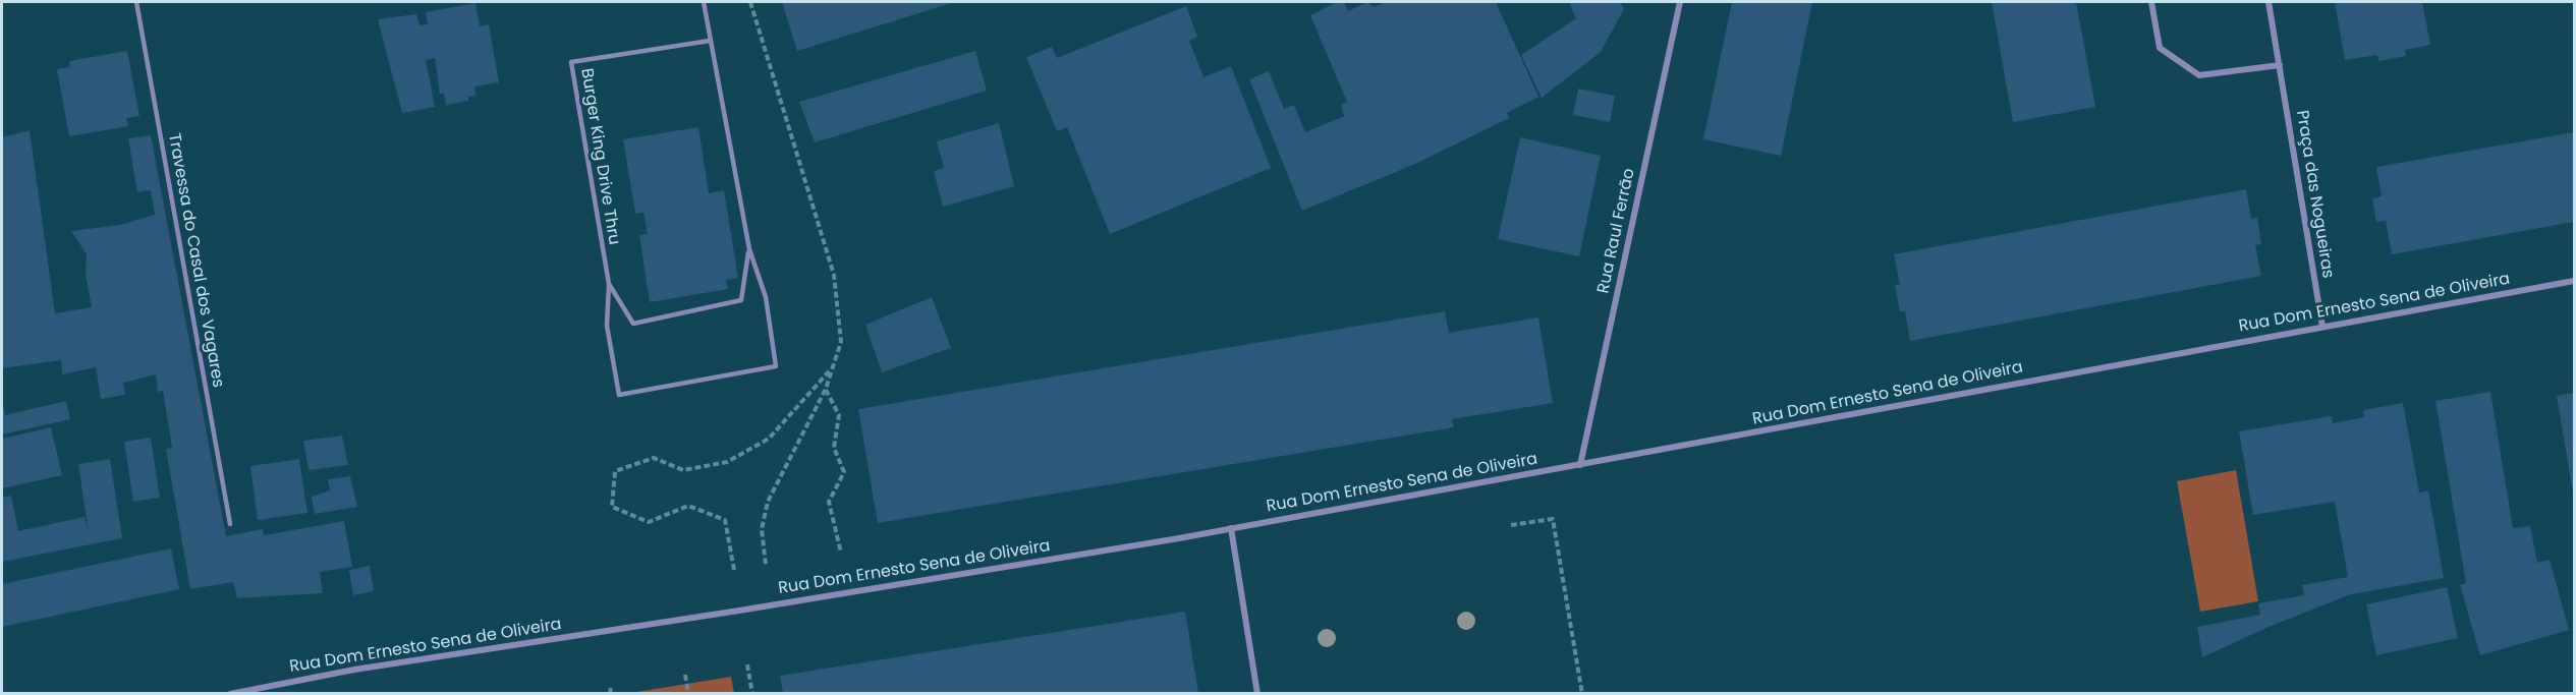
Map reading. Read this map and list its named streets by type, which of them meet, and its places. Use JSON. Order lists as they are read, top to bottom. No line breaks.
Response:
{"streets":{"street":["Praça das Nogueiras","Rua Raul Ferrão","Rua Dom Ernesto Sena de Oliveira"],"lane":["Burger King Drive Thru","Travessa do Casal dos Vagares"]},"crossings":[["Praça das Nogueiras","Rua Dom Ernesto Sena de Oliveira"],["Rua Raul Ferrão","Rua Dom Ernesto Sena de Oliveira"]]}
